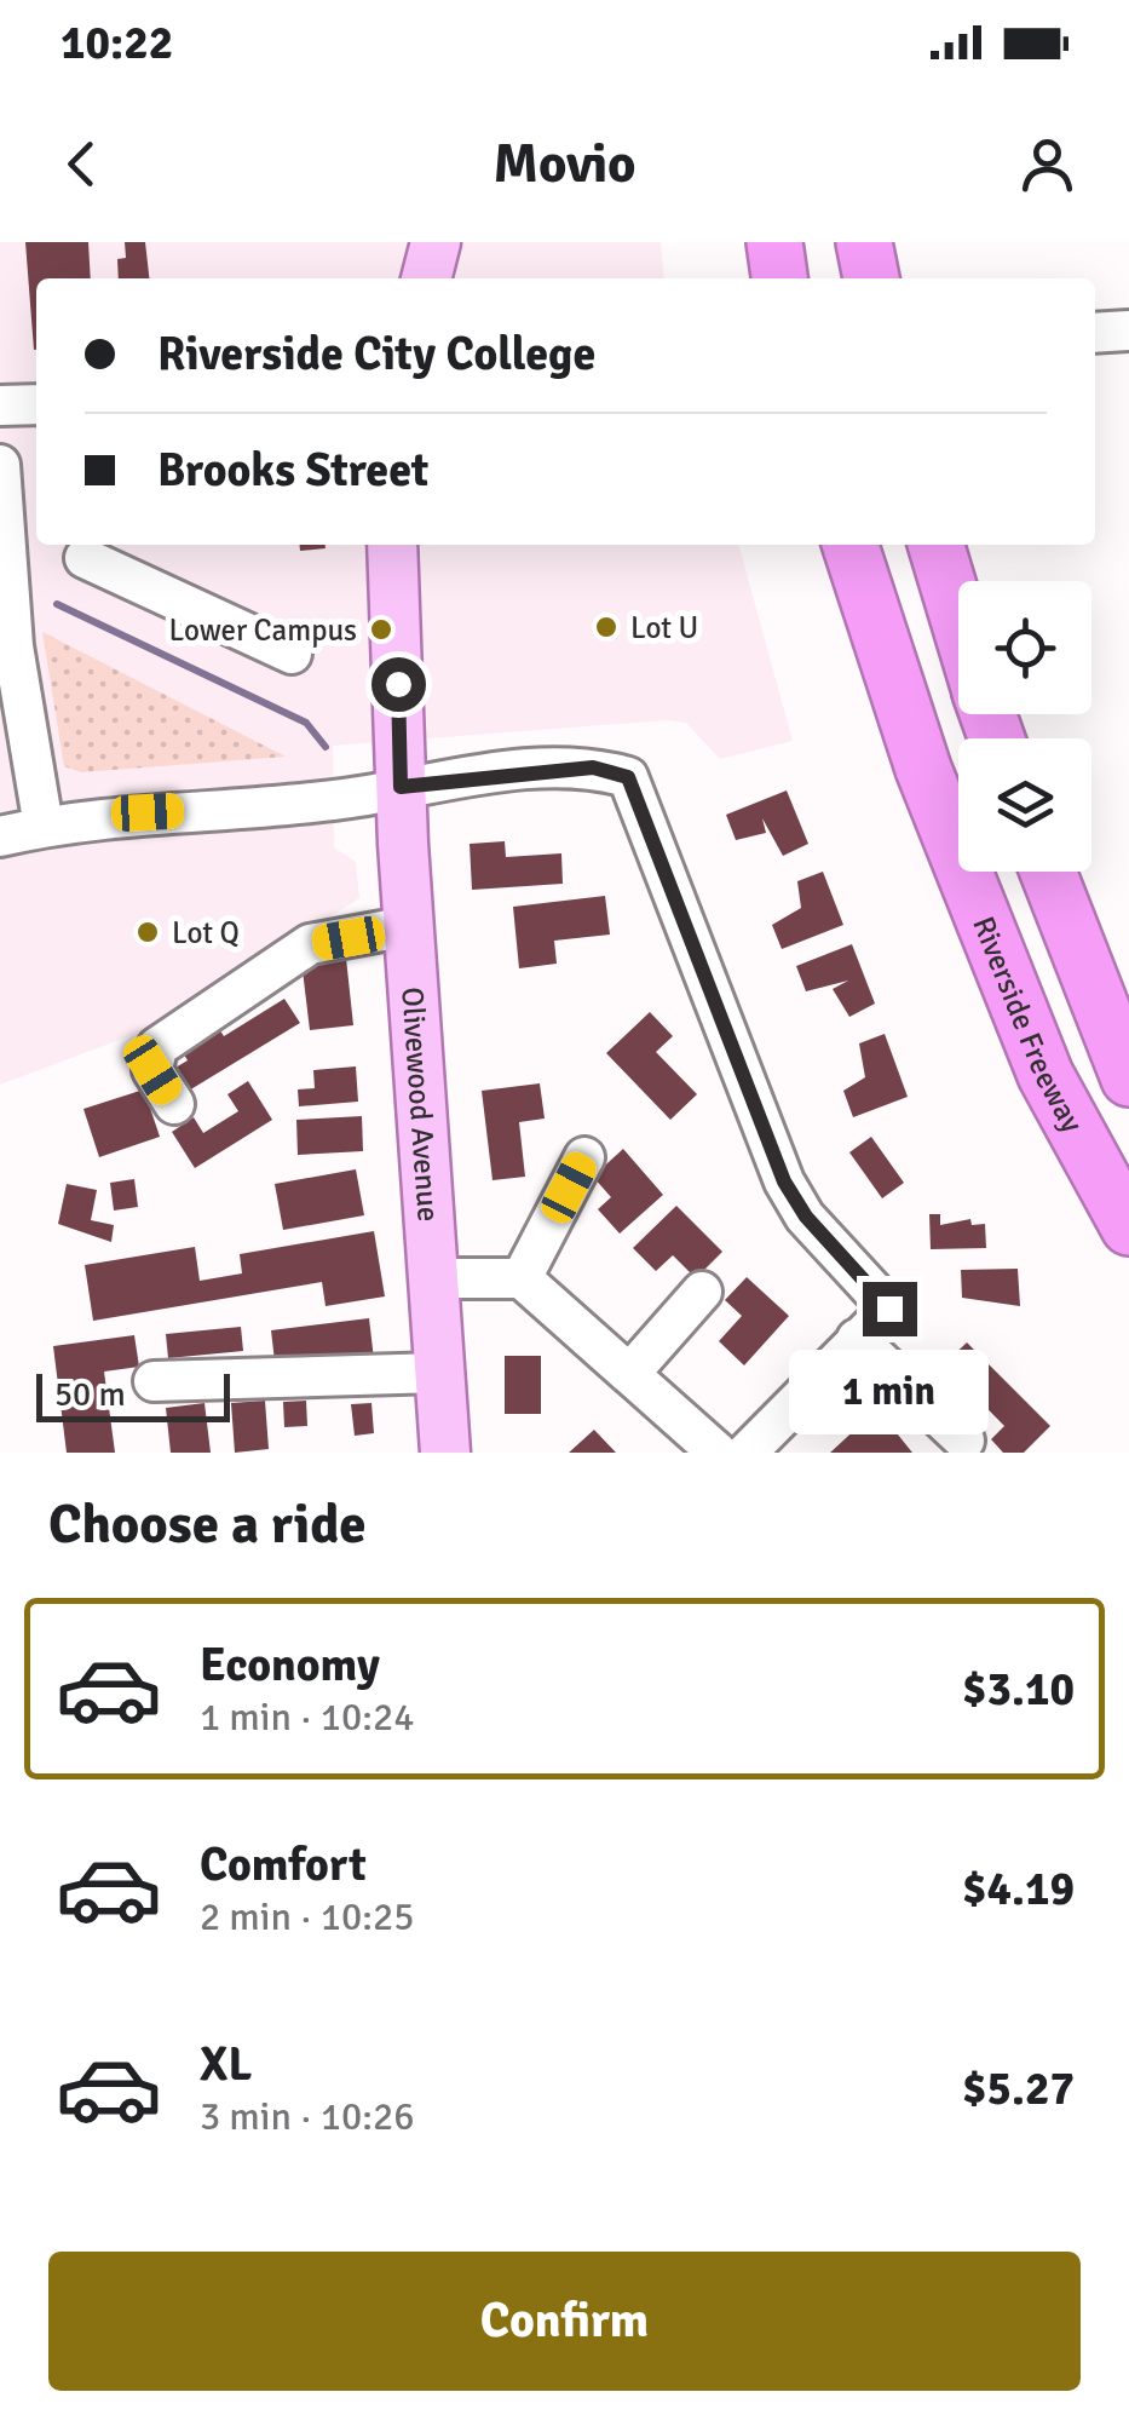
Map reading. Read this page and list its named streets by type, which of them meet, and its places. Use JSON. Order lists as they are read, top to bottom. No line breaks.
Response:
{"streets":{"highway":["Riverside Freeway"],"main road":["Olivewood Avenue"]},"places":["Lot U","Lower Campus","Lot Q"],"scale_bar":"50 m","page":{"status":"10:22","header":"Movio","banner":["Riverside City College","Brooks Street"],"bubble":"1 min","scale":"50 m","heading":"Choose a ride","list":[{"name":"Economy","note":"1 min · 10:24","value":"$3.10"},{"name":"Comfort","note":"2 min · 10:25","value":"$4.19"},{"name":"XL","note":"3 min · 10:26","value":"$5.27"}],"buttons":"Confirm"}}
